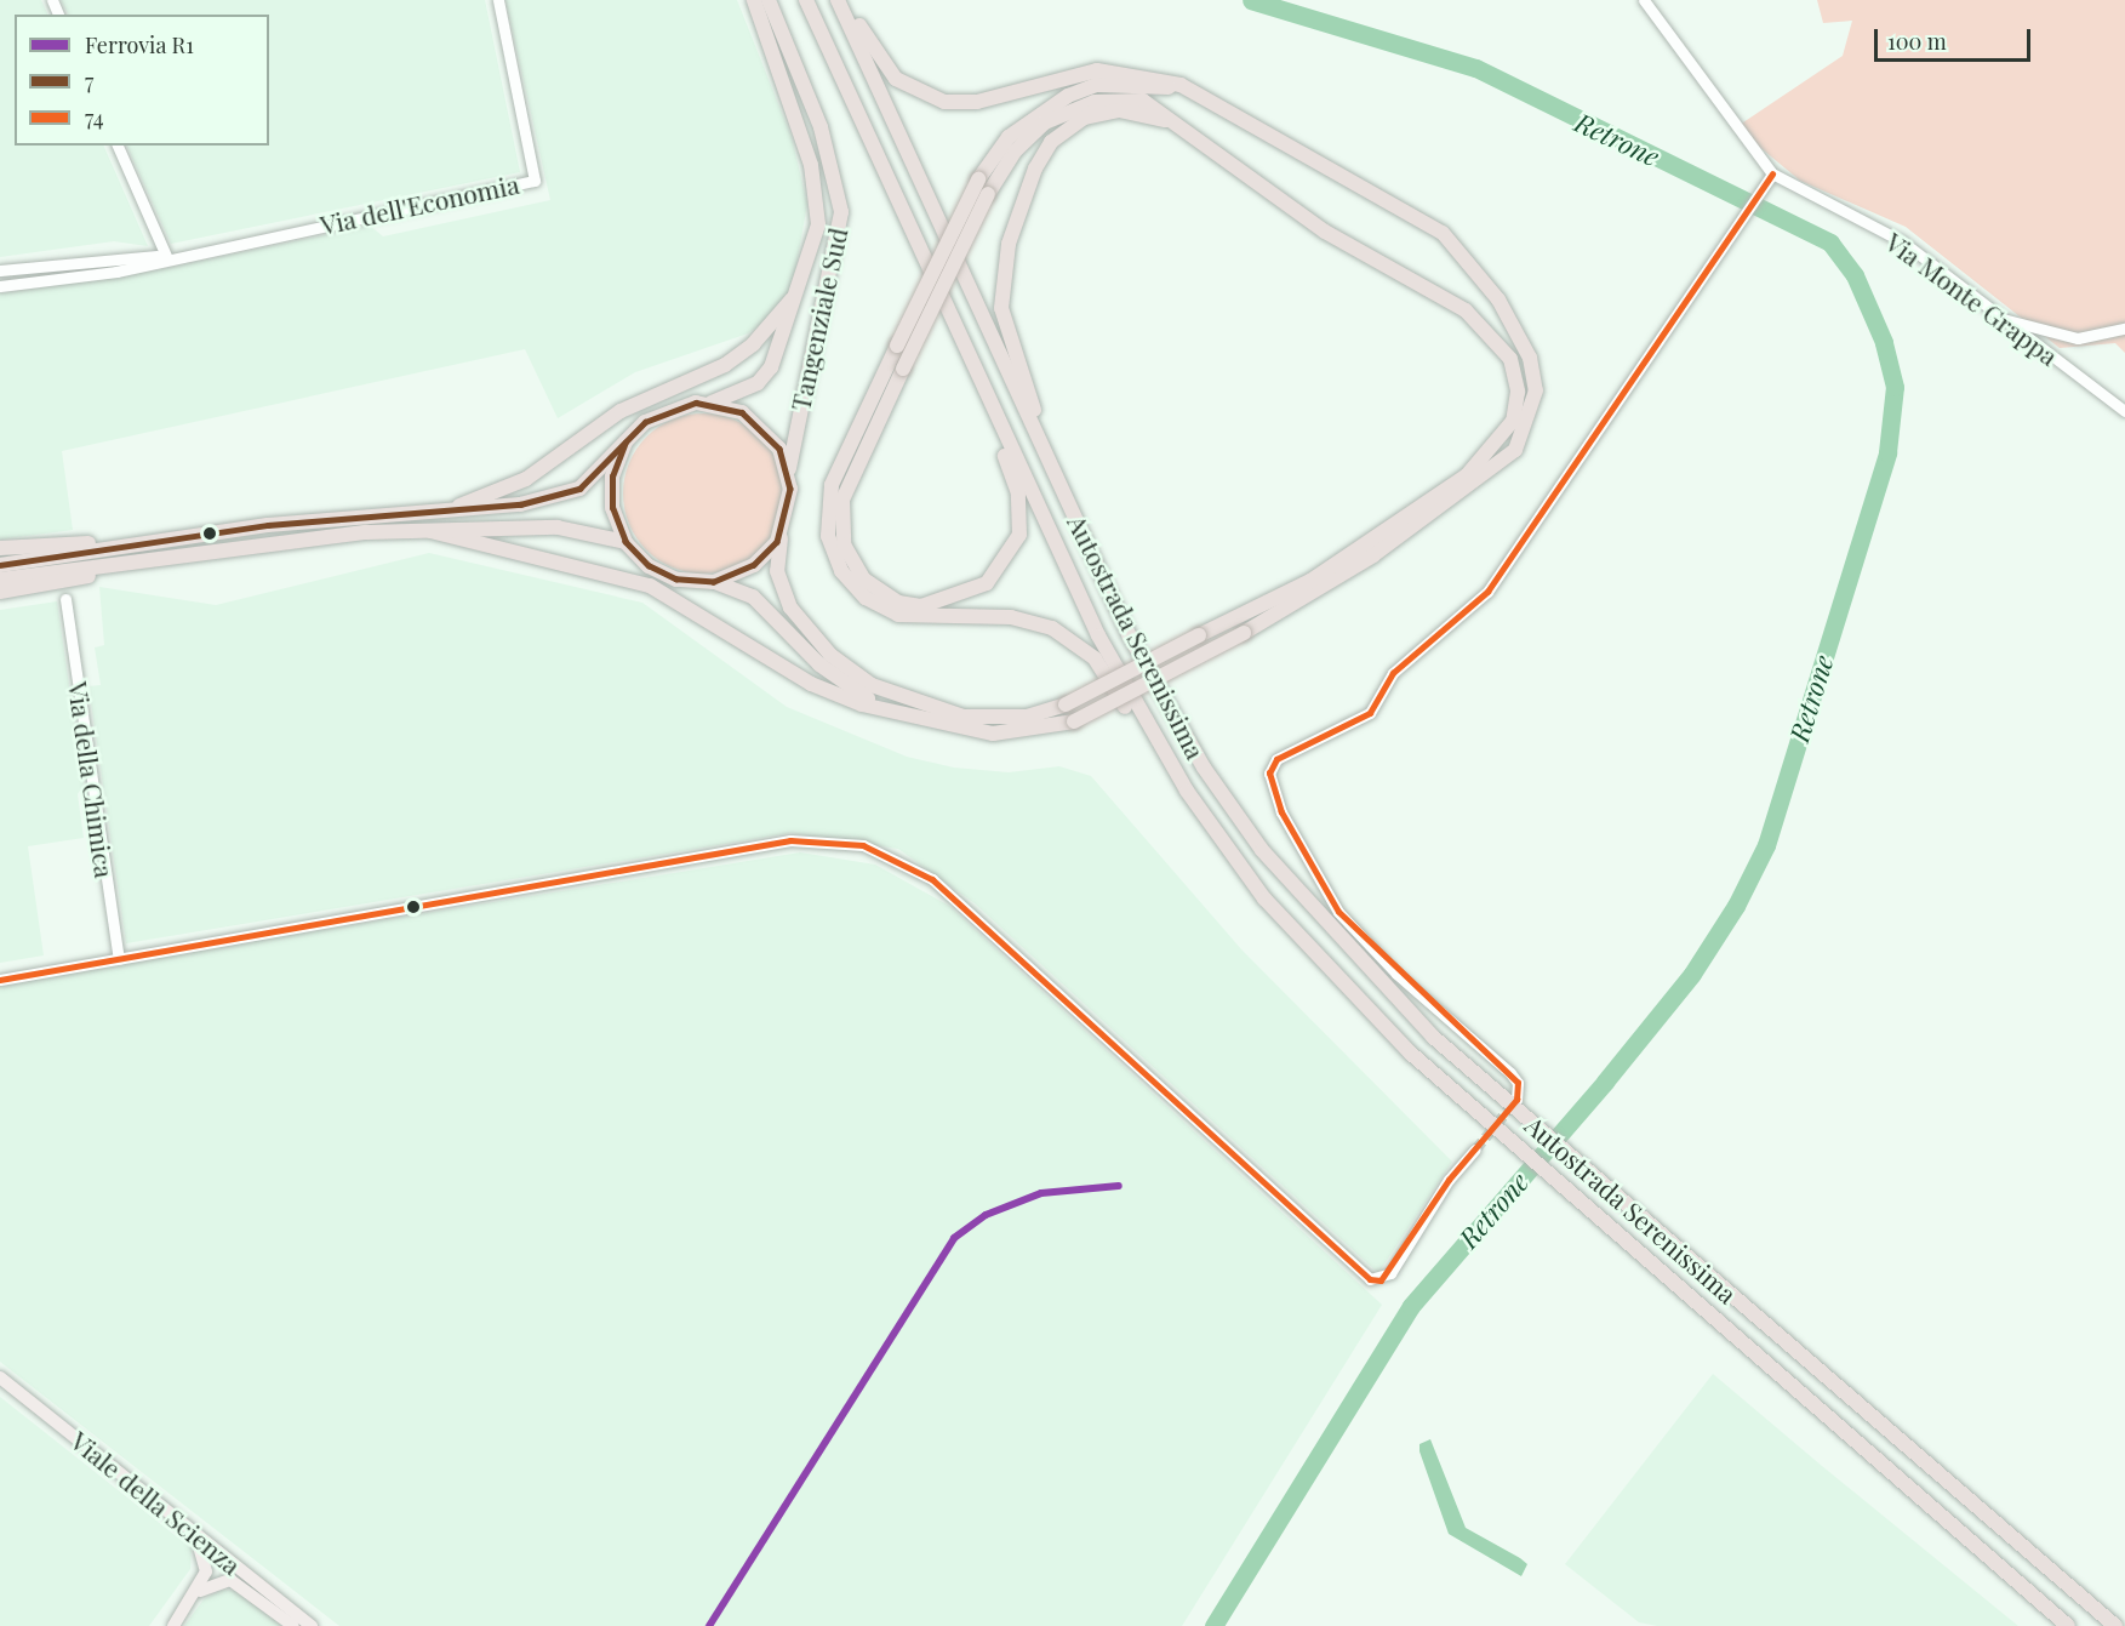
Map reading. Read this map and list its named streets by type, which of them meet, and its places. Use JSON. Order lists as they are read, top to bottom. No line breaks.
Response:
{"streets":{"highway":["Tangenziale Sud","Autostrada Serenissima"],"main road":["Viale della Scienza"],"street":["Via dell'Economia","Via Monte Grappa","Via della Chimica"]},"water":["Retrone"],"lines":["transit line 74","transit line 7","rail line R1"],"legend":["Ferrovia R1","7","74"],"scale_bar":"100 m"}
